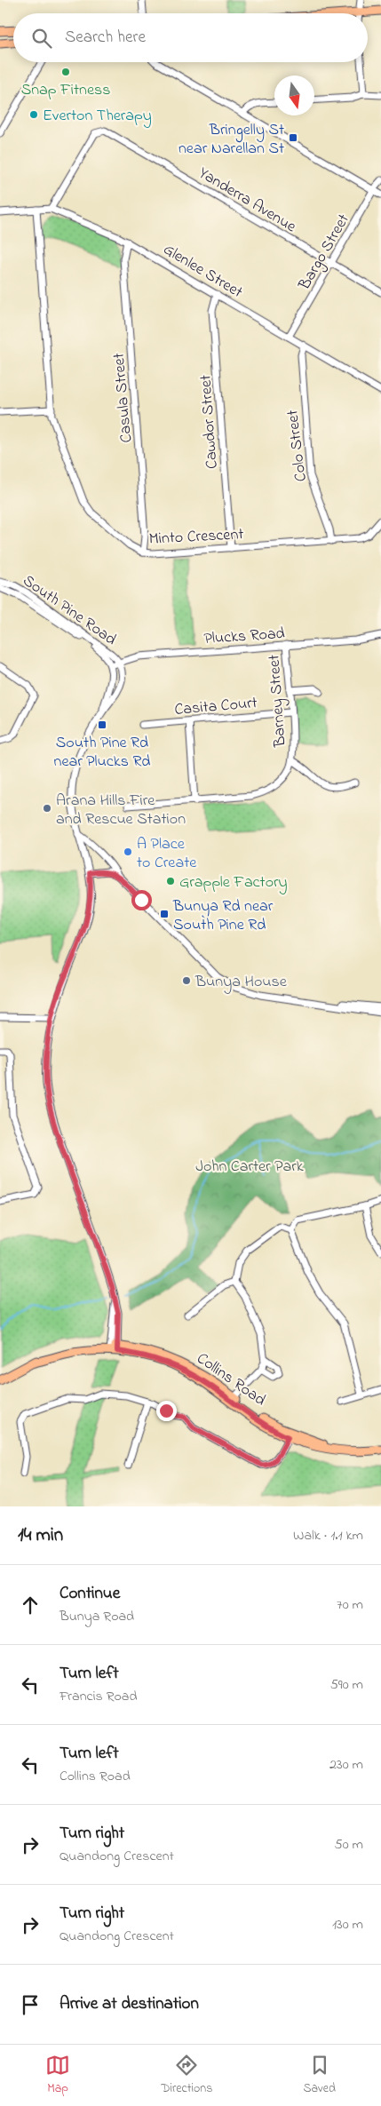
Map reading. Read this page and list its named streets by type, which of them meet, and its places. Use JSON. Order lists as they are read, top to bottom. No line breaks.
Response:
{"streets":{"main road":["Collins Road"],"street":["Yanderra Avenue","Bargo Street","Glenlee Street","Casula Street","Cawdor Street","Colo Street","Minto Crescent","South Pine Road","Plucks Road","Barney Street","Casita Court"]},"crossings":[["Yanderra Avenue","Bargo Street"],["Yanderra Avenue","Glenlee Street"],["Bargo Street","Glenlee Street"],["Glenlee Street","Casula Street"],["Glenlee Street","Cawdor Street"],["Glenlee Street","Colo Street"],["Glenlee Street","Minto Crescent"],["Casula Street","Minto Crescent"],["Cawdor Street","Minto Crescent"],["Colo Street","Minto Crescent"],["South Pine Road","Plucks Road"],["South Pine Road","Collins Road"],["Plucks Road","Barney Street"],["Barney Street","Casita Court"]],"parks":["John Carter Park"],"places":{"other":["Snap Fitness","Everton Therapy","Arana Hills Fire and Rescue Station","A Place to Create","Grapple Factory","Bunya House"],"transit":["Bringelly St near Narellan St","South Pine Rd near Plucks Rd","Bunya Rd near South Pine Rd"]},"north":"bottom","page":{"search":"Search here","heading":["14 min","Walk · 1.1 km"],"list":[["Continue","Bunya Road","70 m"],["Turn left","Francis Road","590 m"],["Turn left","Collins Road","230 m"],["Turn right","Quandong Crescent","50 m"],["Turn right","Quandong Crescent","130 m"],"Arrive at destination"],"nav":["Map","Directions","Saved"]}}
